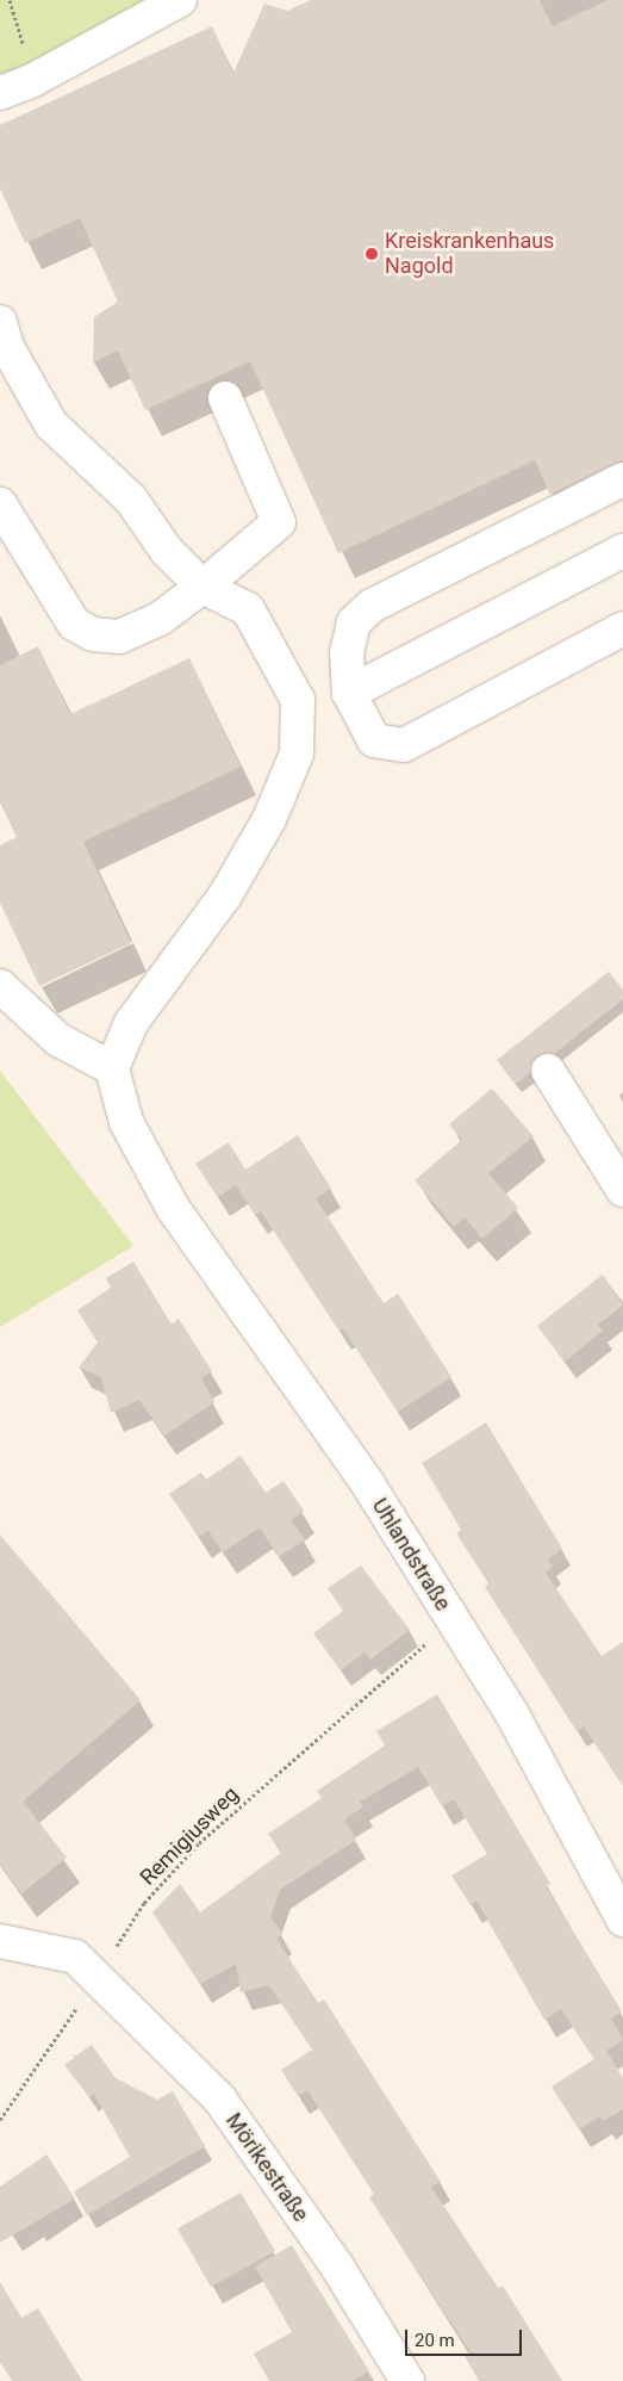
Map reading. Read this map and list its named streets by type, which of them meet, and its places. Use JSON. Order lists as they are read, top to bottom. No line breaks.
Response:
{"streets":{"street":["Uhlandstraße","Mörikestraße"],"path":["Remigiusweg"]},"crossings":[["Uhlandstraße","Remigiusweg"],["Remigiusweg","Mörikestraße"]],"places":["Kreiskrankenhaus Nagold"],"scale_bar":"20 m"}
